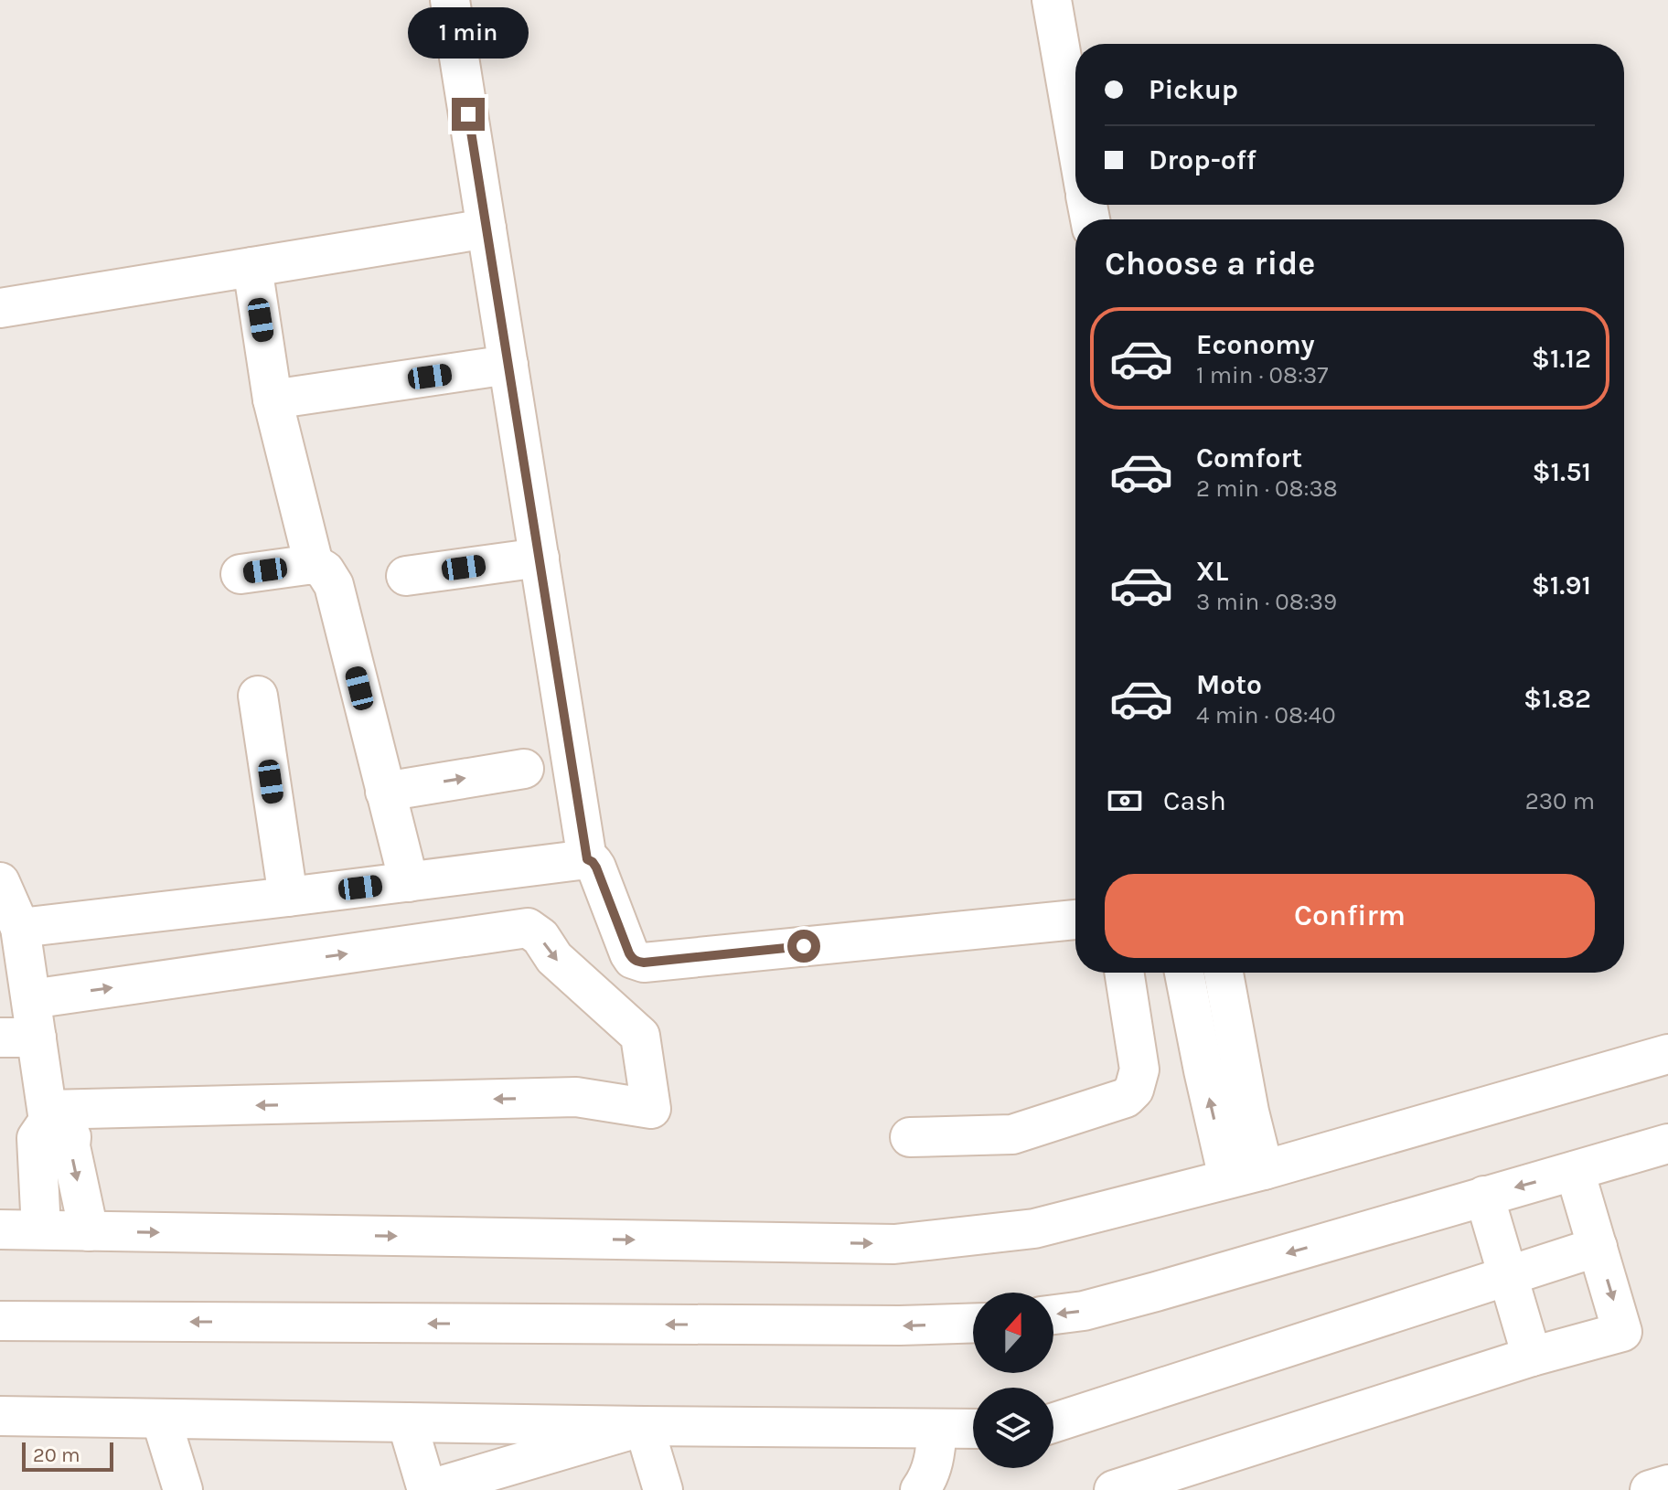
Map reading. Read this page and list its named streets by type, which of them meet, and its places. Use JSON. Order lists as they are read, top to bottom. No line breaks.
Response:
{"scale_bar":"20 m","north":"top","page":{"bubble":"1 min","banner":["Pickup","Drop-off"],"heading":"Choose a ride","list":[{"name":"Economy","note":"1 min · 08:37","value":"$1.12"},{"name":"Comfort","note":"2 min · 08:38","value":"$1.51"},{"name":"XL","note":"3 min · 08:39","value":"$1.91"},{"name":"Moto","note":"4 min · 08:40","value":"$1.82"}],"pay":["Cash","230 m"],"buttons":"Confirm","scale":"20 m"}}
